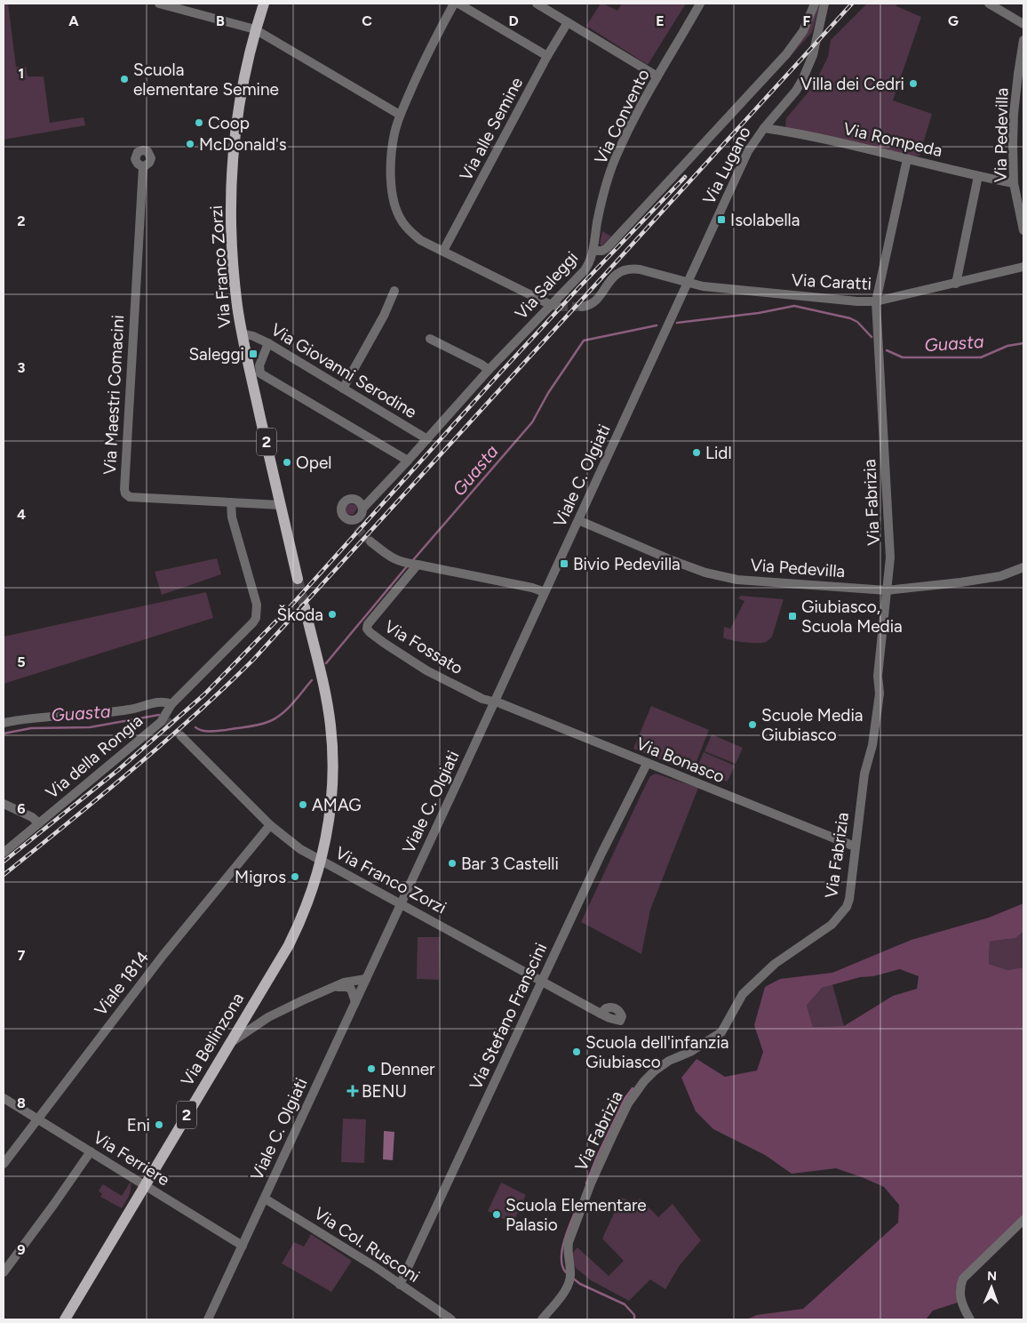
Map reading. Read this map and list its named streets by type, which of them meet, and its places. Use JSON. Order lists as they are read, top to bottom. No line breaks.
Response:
{"streets":{"main road":["Via Franco Zorzi","2","Via Bellinzona"],"street":["Via Convento","Via alle Semine","Via Pedevilla","Via Rompeda","Via Lugano","Via Caratti","Via Saleggi","Via Giovanni Serodine","Via Maestri Comacini","Viale C. Olgiati","Via Fabrizia","Via Fossato","Via della Rongia","Via Bonasco","Viale 1814","Via Stefano Franscini","Via Ferriere","Via Col. Rusconi"]},"crossings":[["Via Convento","Via Saleggi"],["Via Pedevilla","Via Rompeda"],["Via Pedevilla","Viale C. Olgiati"],["Via Pedevilla","Via Fabrizia"],["Via Rompeda","Via Lugano"],["Via Rompeda","Via Fabrizia"],["Via Lugano","Via Caratti"],["Via Lugano","Viale C. Olgiati"],["Via Franco Zorzi","Via Giovanni Serodine"],["Via Franco Zorzi","Via Maestri Comacini"],["Via Franco Zorzi","Viale C. Olgiati"],["Via Franco Zorzi","Via Stefano Franscini"],["Via Franco Zorzi","Via Bellinzona"],["Via Caratti","Via Fabrizia"],["Via Saleggi","Via Giovanni Serodine"],["Viale C. Olgiati","Via Fossato"],["Viale C. Olgiati","Via Bonasco"],["Viale C. Olgiati","Via Ferriere"],["Viale C. Olgiati","Via Col. Rusconi"],["Via Fabrizia","Via Bonasco"],["Via Fossato","Via Bonasco"],["Via Bonasco","Via Stefano Franscini"],["Viale 1814","Via Ferriere"],["Via Stefano Franscini","Via Col. Rusconi"],["Via Bellinzona","Via Ferriere"]],"water":["Guasta"],"places":{"other":["Scuola elementare Semine","Villa dei Cedri","Coop","McDonald's","Lidl","Opel","Škoda","Scuole Media Giubiasco","AMAG","Bar 3 Castelli","Migros","Scuola dell'infanzia Giubiasco","Denner","Eni","Scuola Elementare Palasio"],"transit":["Isolabella","Saleggi","Bivio Pedevilla","Giubiasco, Scuola Media"],"health":["BENU"]},"north":"top","grid":{"columns":["A","B","C","D","E","F","G"],"rows":["1","2","3","4","5","6","7","8","9"]}}
